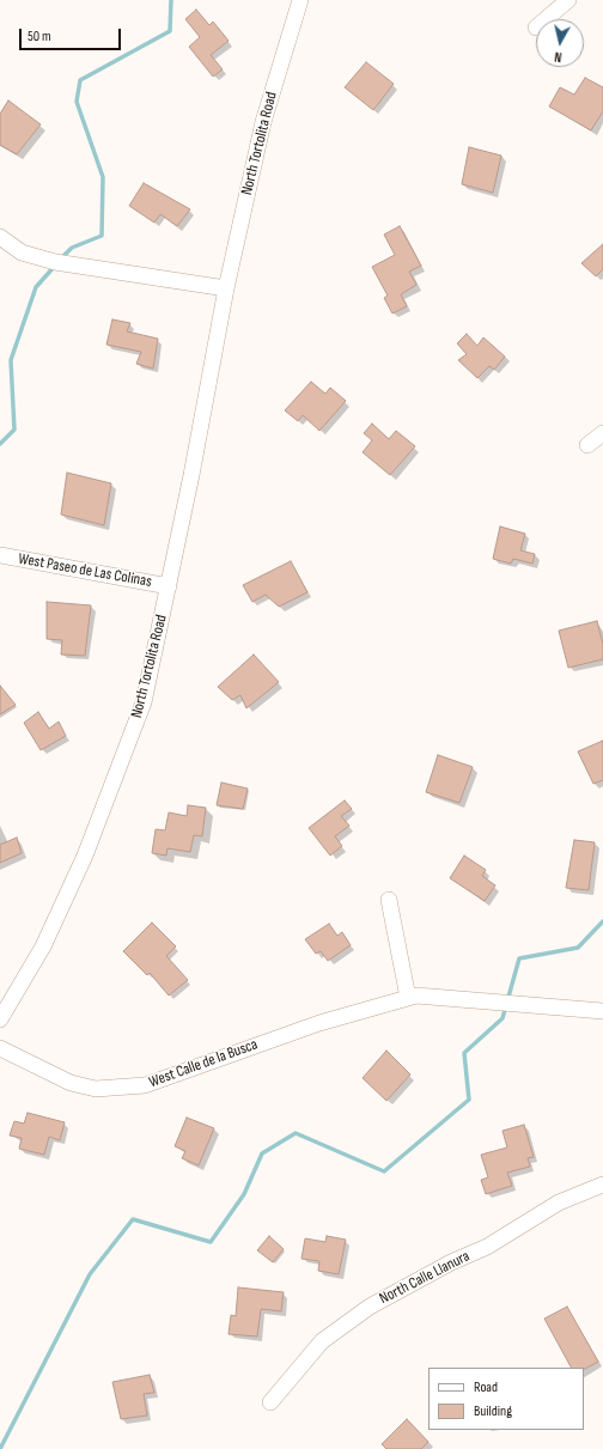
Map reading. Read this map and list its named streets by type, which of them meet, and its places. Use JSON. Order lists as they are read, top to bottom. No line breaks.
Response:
{"streets":{"street":["North Tortolita Road","West Paseo de Las Colinas","West Calle de la Busca","North Calle Llanura"]},"crossings":[["North Tortolita Road","West Paseo de Las Colinas"]],"legend":["Road","Building"],"scale_bar":"50 m","north":"bottom"}
